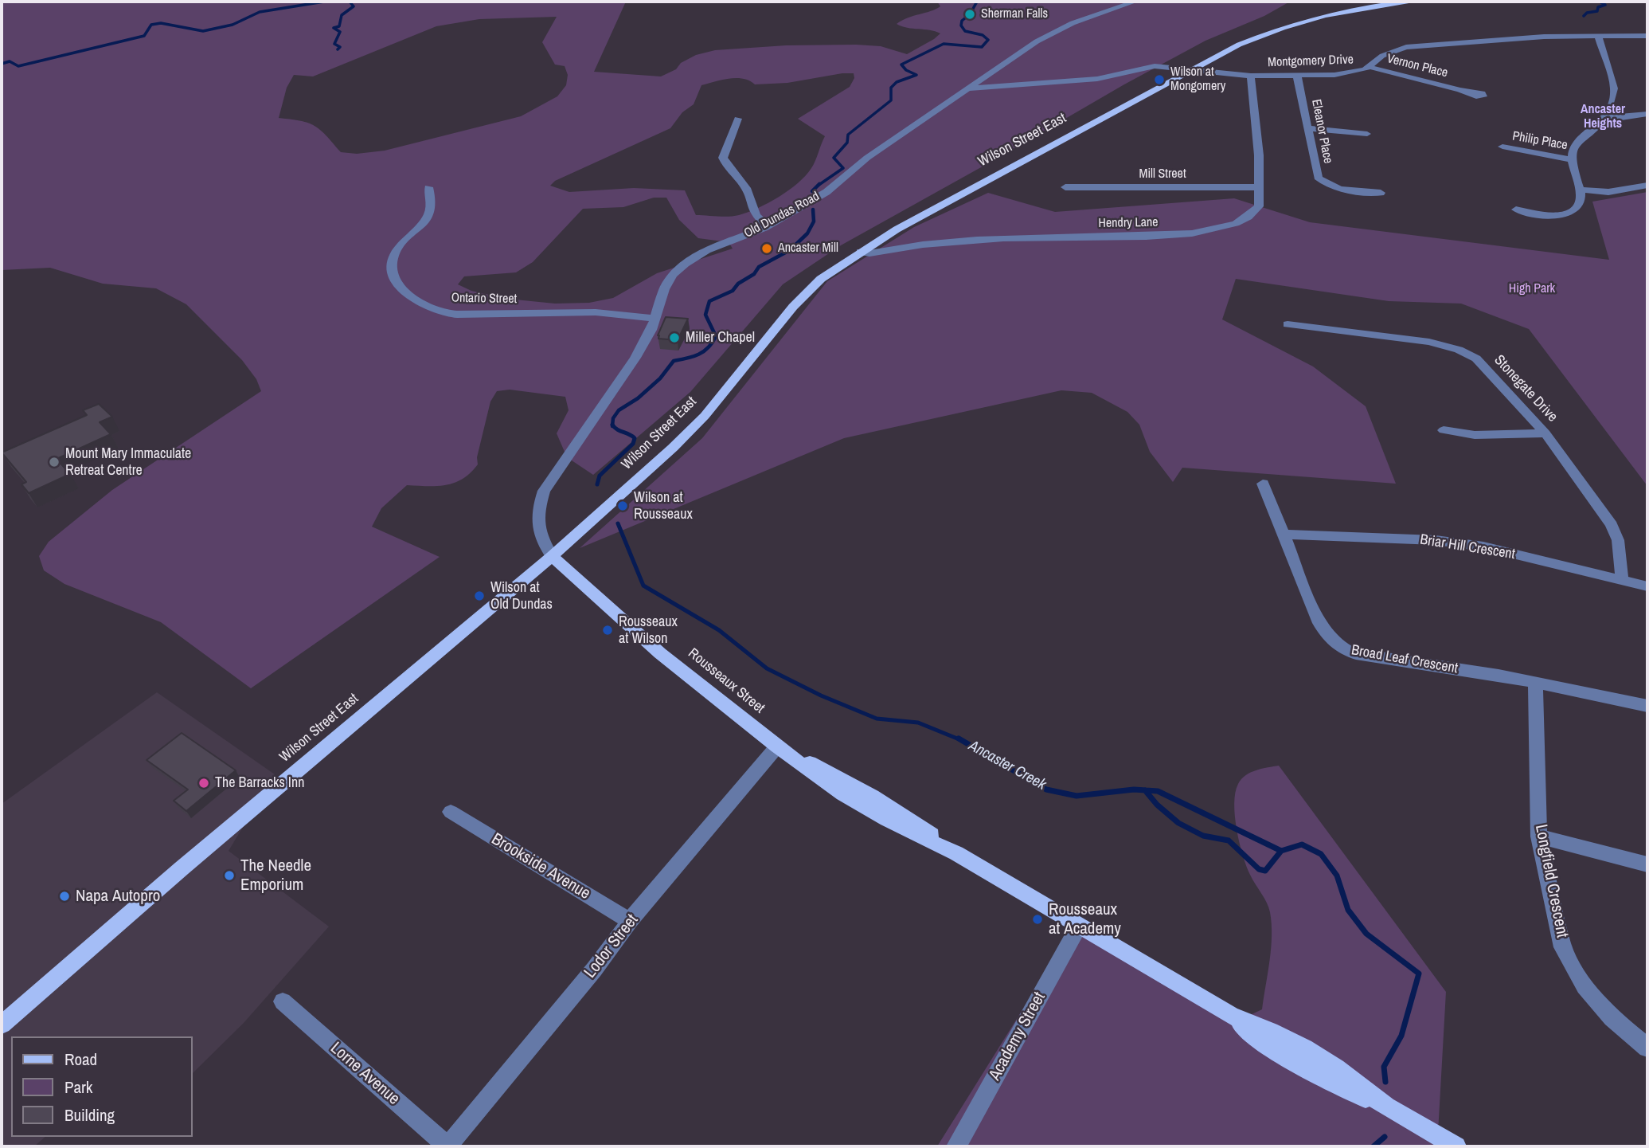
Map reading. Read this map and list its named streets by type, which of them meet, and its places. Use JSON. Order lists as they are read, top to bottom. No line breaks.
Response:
{"streets":{"main road":["Wilson Street East","Rousseaux Street"],"street":["Montgomery Drive","Vernon Place","Eleanor Place","Philip Place","Mill Street","Old Dundas Road","Hendry Lane","Ontario Street","Stonegate Drive","Briar Hill Crescent","Broad Leaf Crescent","Brookside Avenue","Longfield Crescent","Lodor Street","Academy Street","Lorne Avenue"]},"crossings":[["Montgomery Drive","Vernon Place"],["Montgomery Drive","Eleanor Place"],["Montgomery Drive","Wilson Street East"],["Montgomery Drive","Old Dundas Road"],["Montgomery Drive","Hendry Lane"],["Wilson Street East","Old Dundas Road"],["Wilson Street East","Hendry Lane"],["Wilson Street East","Rousseaux Street"],["Mill Street","Hendry Lane"],["Old Dundas Road","Ontario Street"],["Old Dundas Road","Rousseaux Street"],["Stonegate Drive","Briar Hill Crescent"],["Briar Hill Crescent","Broad Leaf Crescent"],["Broad Leaf Crescent","Longfield Crescent"],["Rousseaux Street","Lodor Street"],["Rousseaux Street","Academy Street"],["Brookside Avenue","Lodor Street"],["Lodor Street","Lorne Avenue"]],"districts":["Ancaster Heights"],"water":["Ancaster Creek"],"parks":["High Park"],"places":["Sherman Falls","Wilson at Mongomery","Ancaster Mill","Miller Chapel","Mount Mary Immaculate Retreat Centre","Wilson at Rousseaux","Wilson at Old Dundas","Rousseaux at Wilson","The Barracks Inn","The Needle Emporium","Napa Autopro","Rousseaux at Academy"],"legend":["Road","Park","Building"]}
